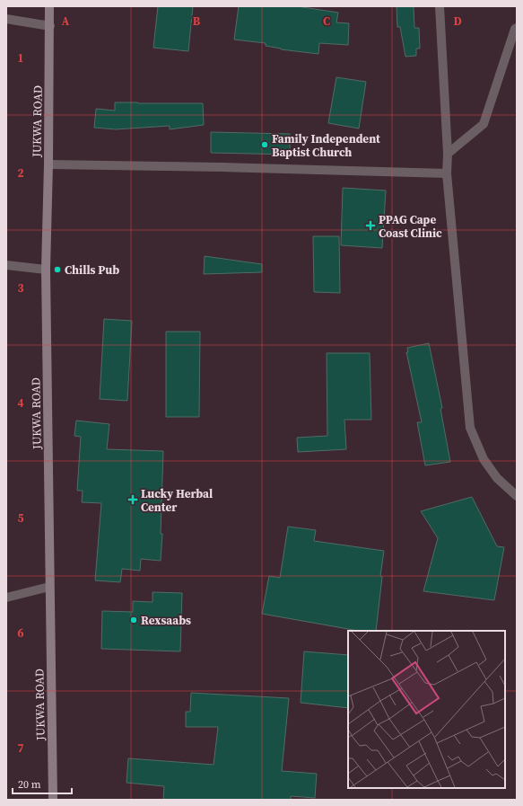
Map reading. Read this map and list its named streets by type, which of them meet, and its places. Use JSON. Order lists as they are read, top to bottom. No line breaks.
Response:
{"streets":{"main road":["JUKWA ROAD"]},"places":{"other":["Family Independent Baptist Church","Chills Pub","Rexsaabs"],"health":["PPAG Cape Coast Clinic","Lucky Herbal Center"]},"scale_bar":"20 m","grid":{"columns":["A","B","C","D"],"rows":["1","2","3","4","5","6","7"]}}
